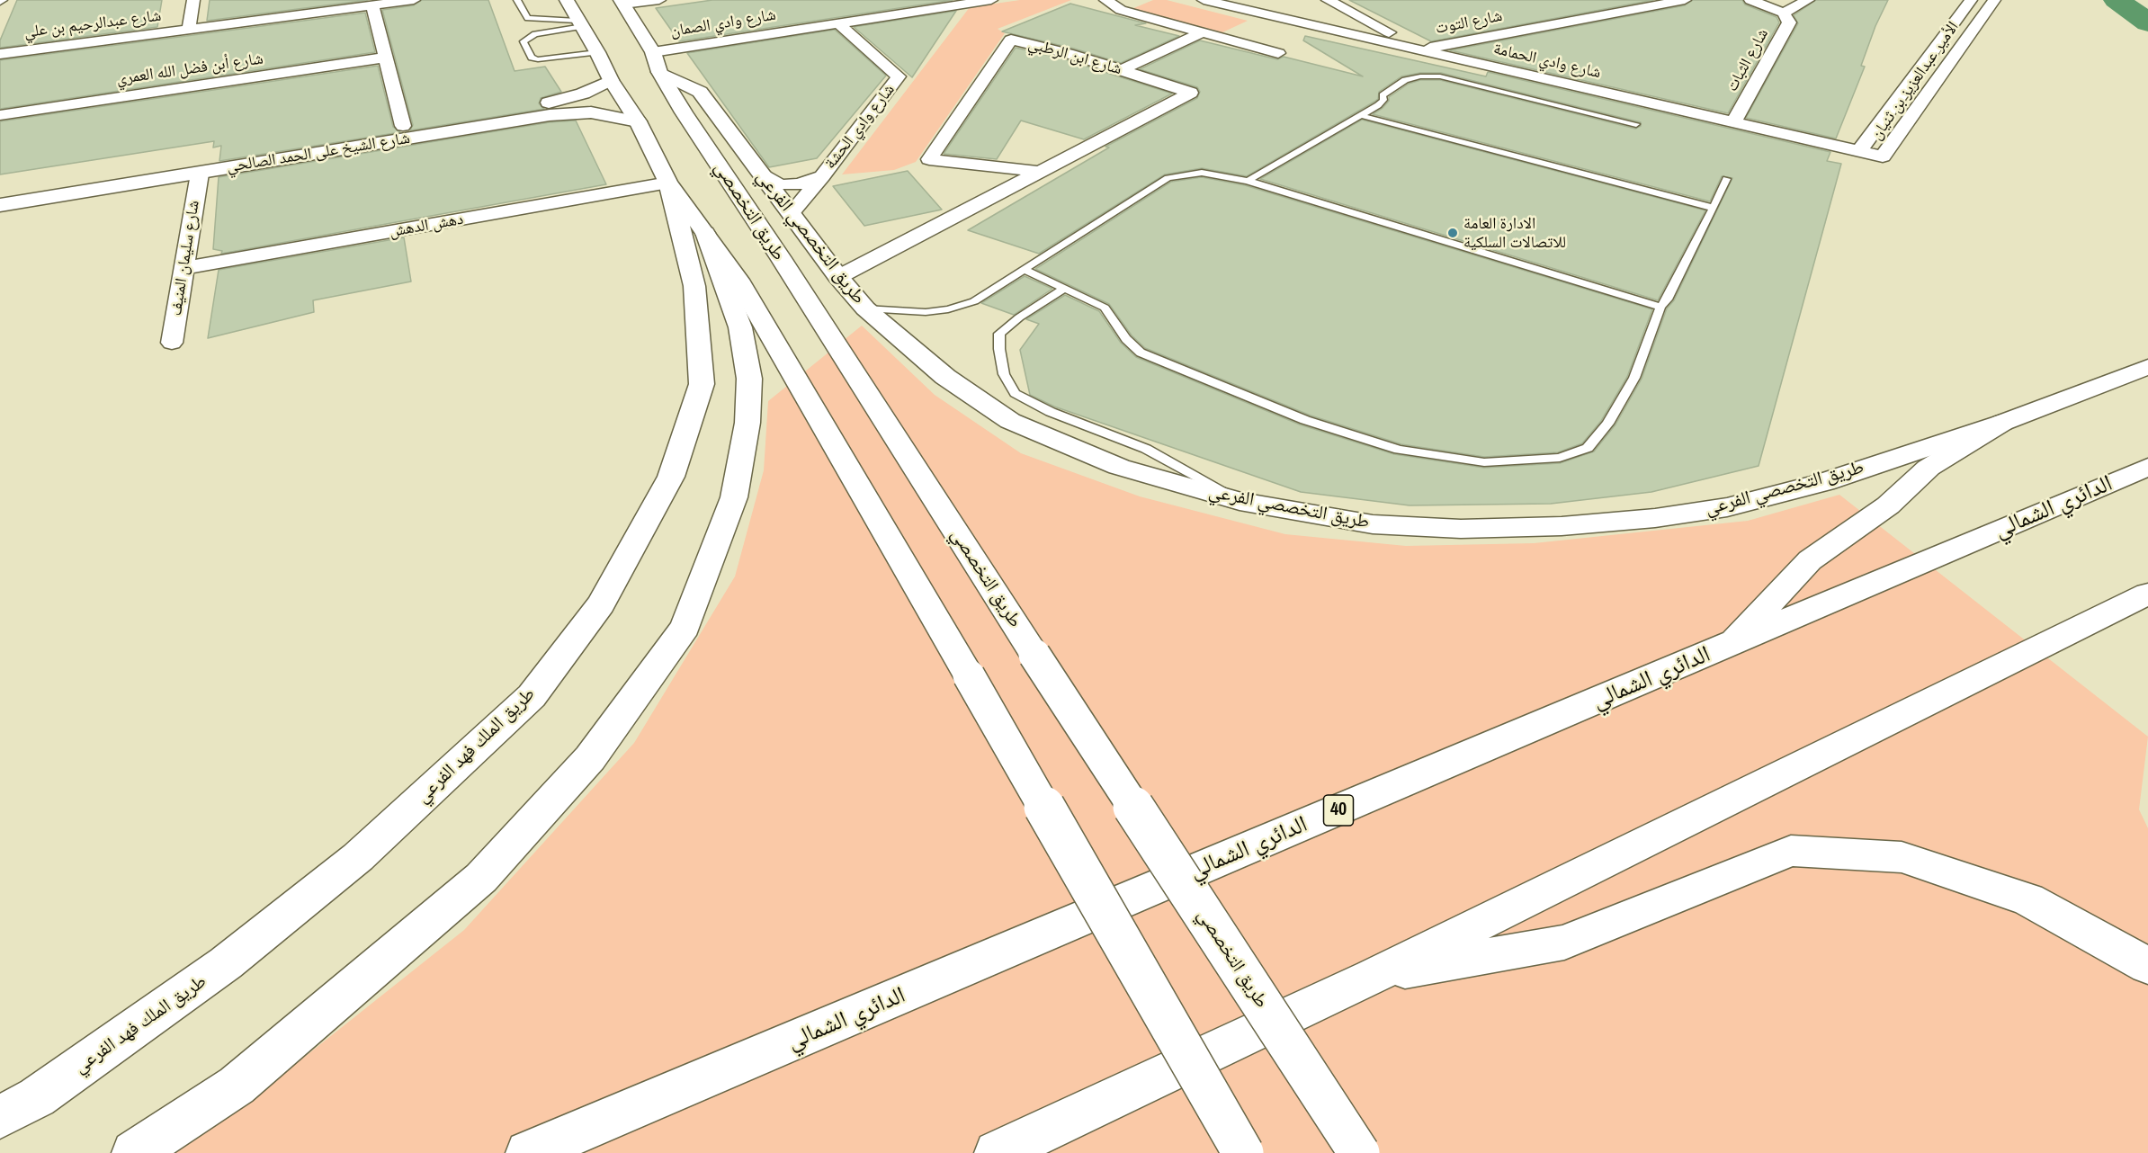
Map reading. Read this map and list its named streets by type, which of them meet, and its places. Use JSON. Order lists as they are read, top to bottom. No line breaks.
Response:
{"streets":{"main road":["شارع الشيخ على الحمد الصالحي","طريق التخصصي","طريق التخصصي الفرعي","الدائري الشمالي","طريق الملك فهد الفرعي","40"],"street":["شارع التوت","شارع وادي الصمان","شارع عبدالرحيم بن علي","شارع ابن الرطبي","شارع الثبات","شارع وادي الحمامة","شارع أبن فضل الله العمري","الأمير عبدالعزيز بن ثنيان","شارع وادي الحشة","دهش الدهش","شارع سليمان المنيف"]},"crossings":[["شارع التوت","شارع وادي الحمامة"],["شارع وادي الصمان","شارع وادي الحشة"],["شارع وادي الصمان","طريق التخصصي"],["شارع وادي الصمان","طريق التخصصي الفرعي"],["شارع ابن الرطبي","طريق التخصصي الفرعي"],["شارع الثبات","شارع وادي الحمامة"],["شارع وادي الحمامة","الأمير عبدالعزيز بن ثنيان"],["شارع وادي الحشة","طريق التخصصي الفرعي"],["شارع الشيخ على الحمد الصالحي","شارع سليمان المنيف"],["طريق التخصصي","طريق التخصصي الفرعي"],["دهش الدهش","شارع سليمان المنيف"],["دهش الدهش","طريق الملك فهد الفرعي"]],"places":["الادارة العامة للاتصالات السلكية"]}
